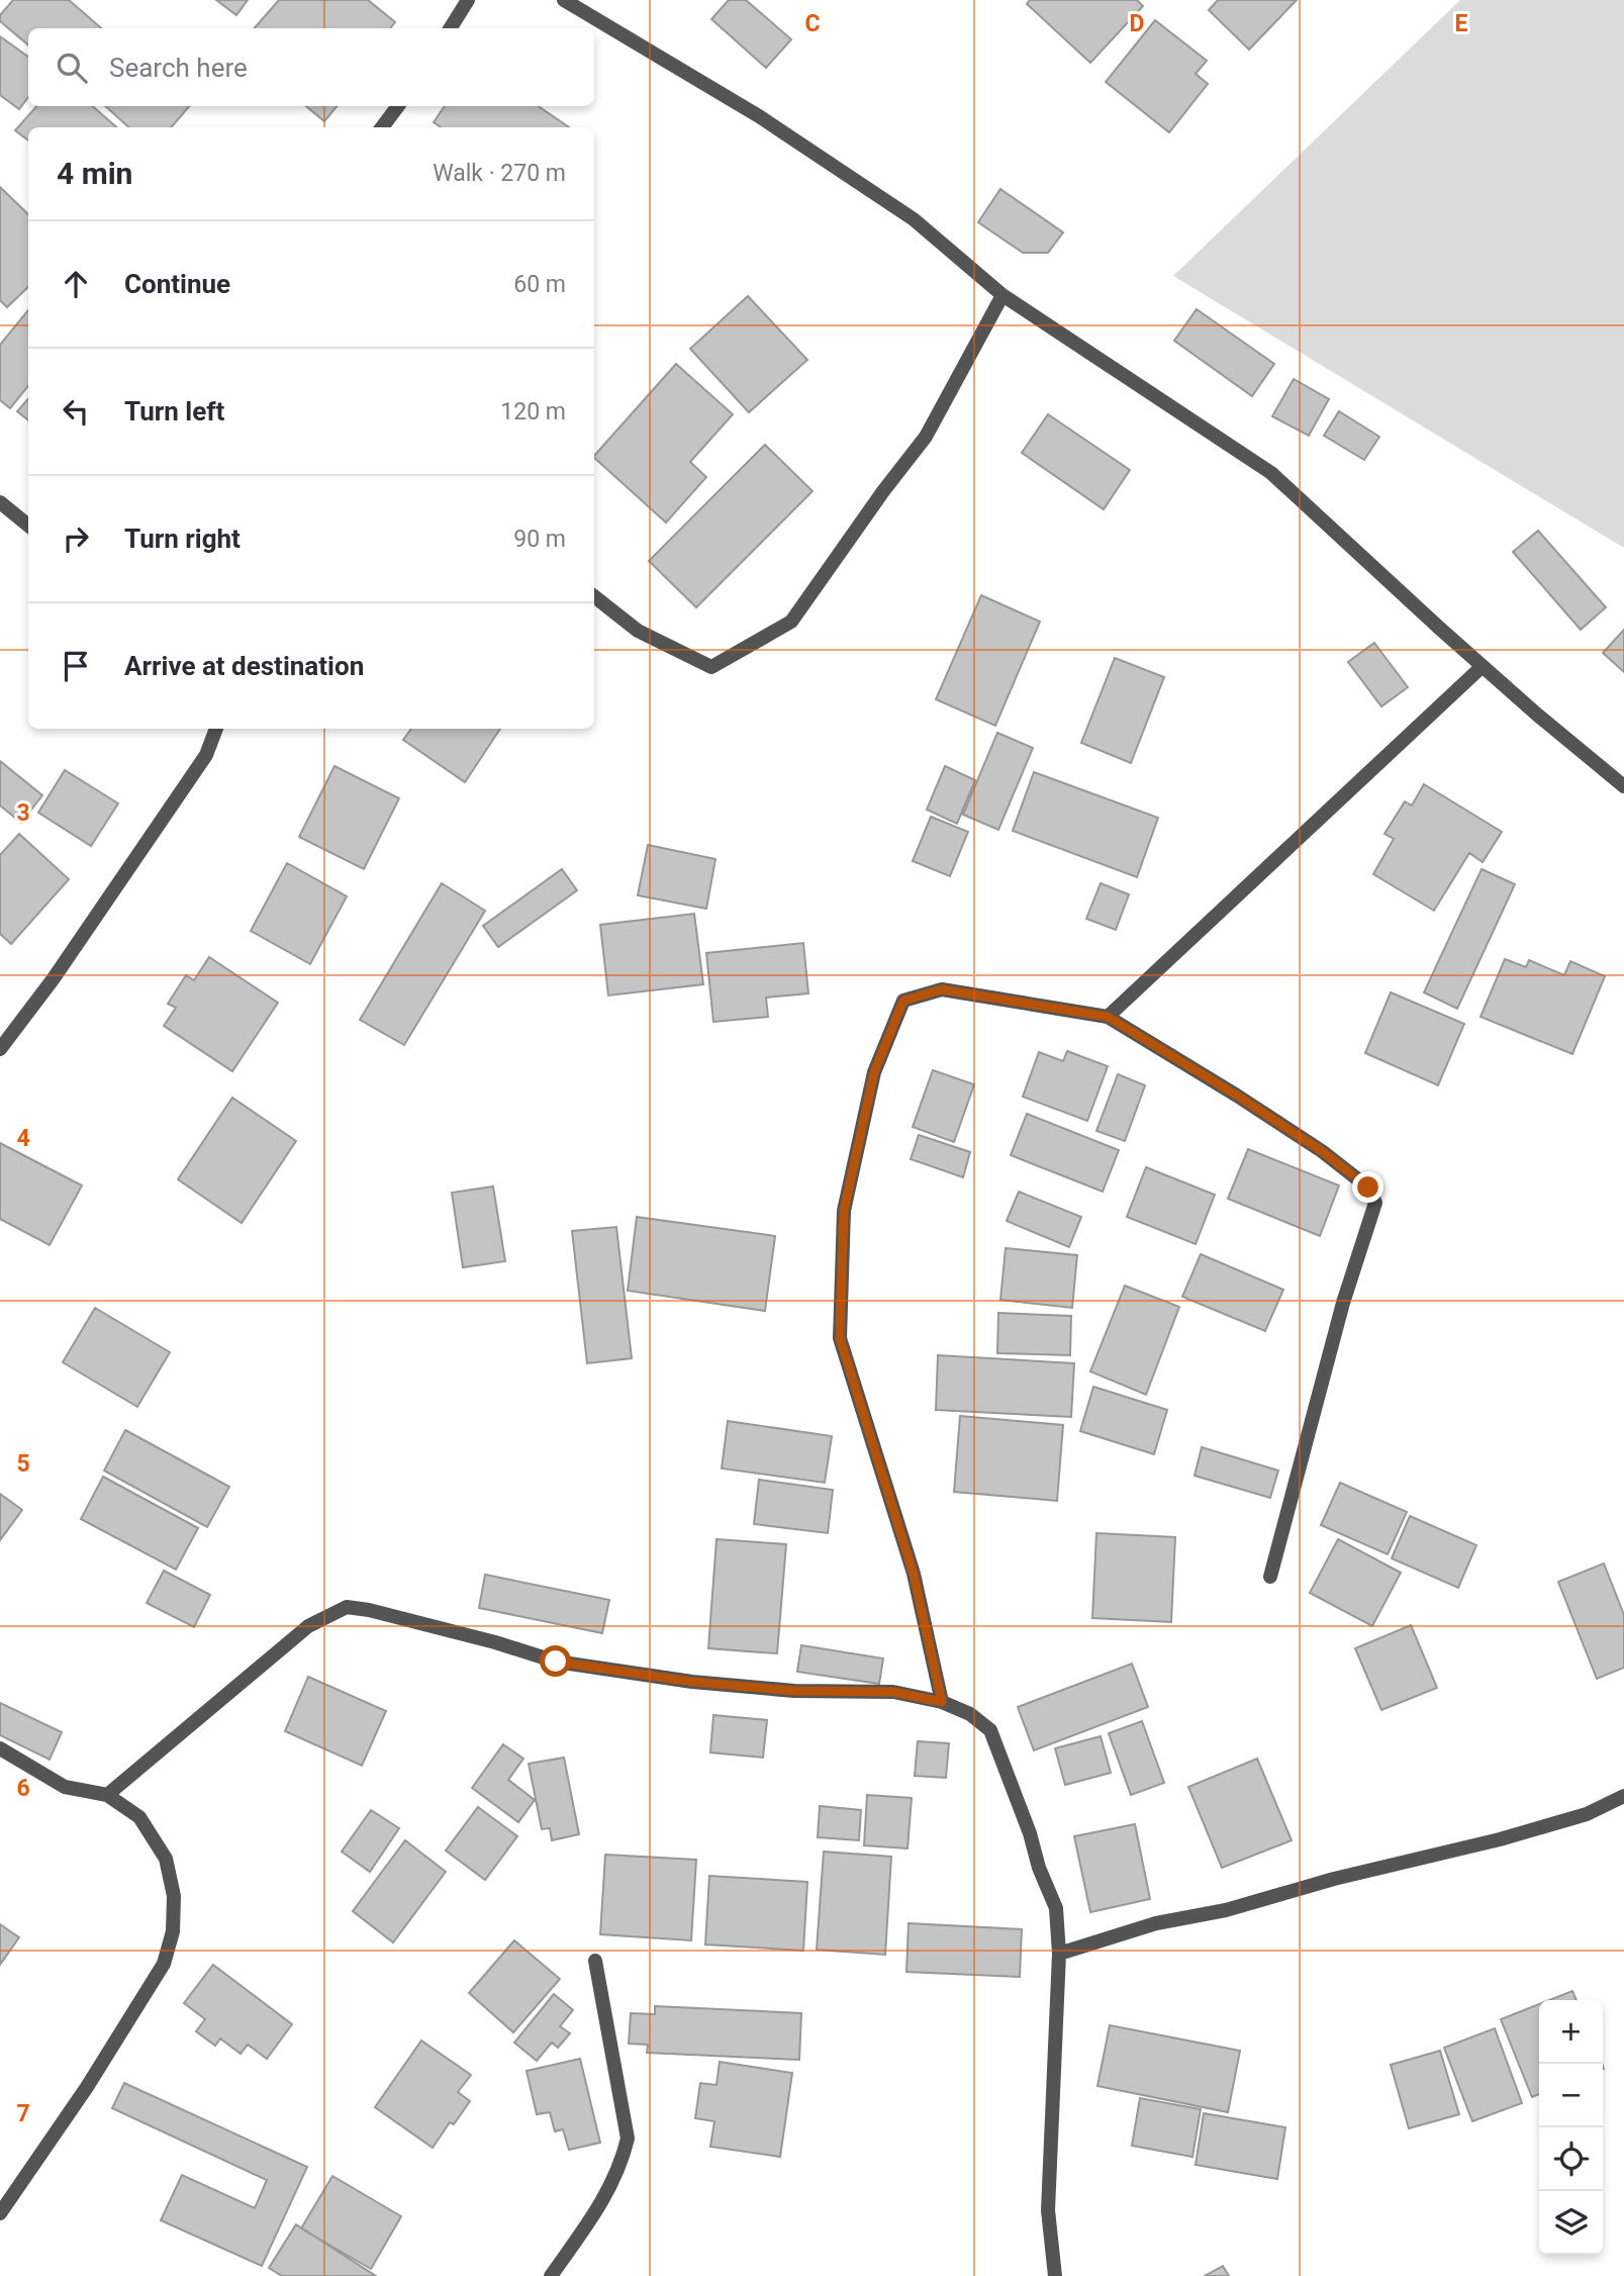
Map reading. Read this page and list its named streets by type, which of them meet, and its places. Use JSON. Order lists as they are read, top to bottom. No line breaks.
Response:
{"page":{"search":"Search here","heading":["4 min","Walk · 270 m"],"list":[["Continue","60 m"],["Turn left","120 m"],["Turn right","90 m"],"Arrive at destination"],"map_buttons":["+","−"]},"grid":{"columns":["C","D","E"],"rows":["3","4","5","6","7"]}}
